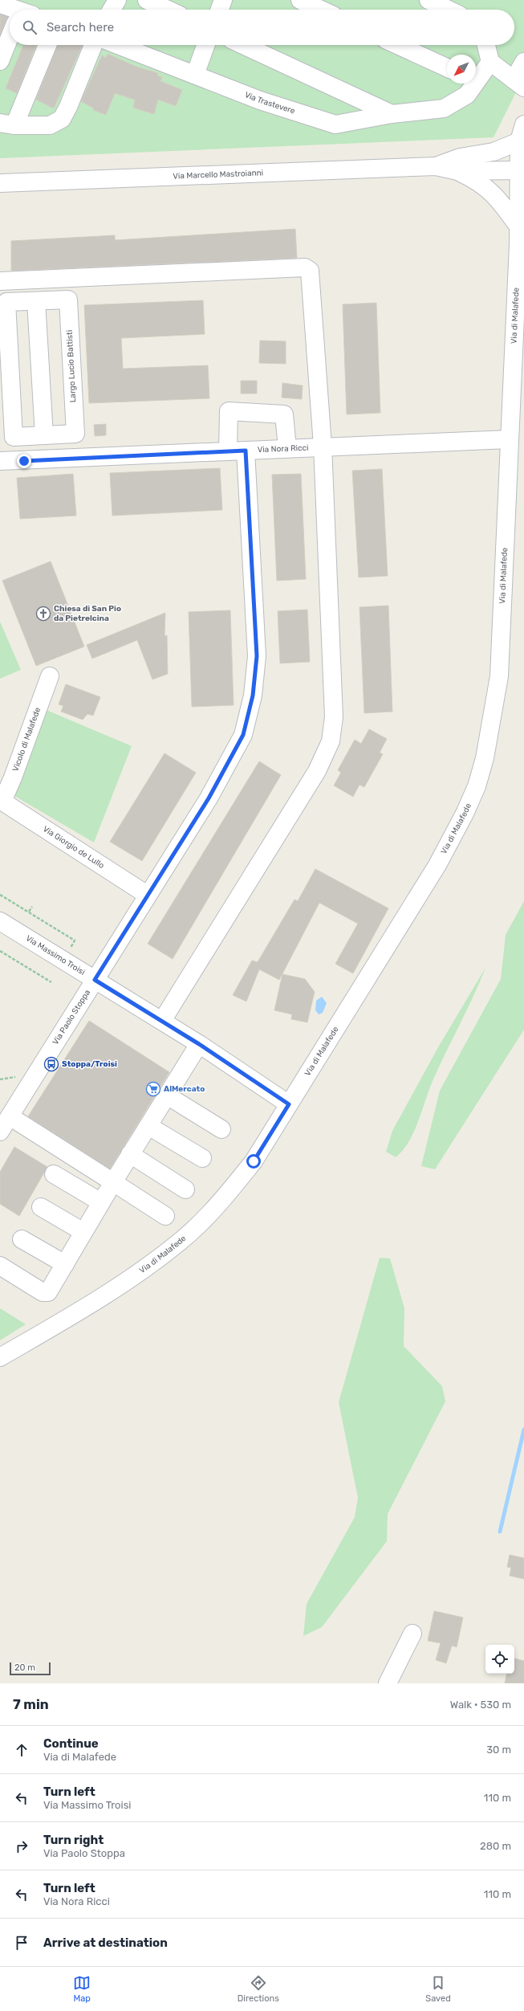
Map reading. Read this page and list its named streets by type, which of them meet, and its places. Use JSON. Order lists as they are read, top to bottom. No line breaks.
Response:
{"streets":{"street":["Via Trastevere","Via Marcello Mastroianni","Via di Malafede","Largo Lucio Battisti","Via Nora Ricci","Vicolo di Malafede","Via Giorgio de Lullo","Via Massimo Troisi","Via Paolo Stoppa"]},"crossings":[["Via di Malafede","Via Nora Ricci"],["Via di Malafede","Via Massimo Troisi"],["Via Nora Ricci","Via Paolo Stoppa"],["Vicolo di Malafede","Via Giorgio de Lullo"],["Via Giorgio de Lullo","Via Paolo Stoppa"],["Via Massimo Troisi","Via Paolo Stoppa"]],"places":{"church":["Chiesa di San Pio da Pietrelcina"],"bus stop":["Stoppa/Troisi"],"supermarket":["AlMercato"]},"scale_bar":"20 m","north":"bottom left","page":{"search":"Search here","scale":"20 m","heading":["7 min","Walk · 530 m"],"list":[["Continue","Via di Malafede","30 m"],["Turn left","Via Massimo Troisi","110 m"],["Turn right","Via Paolo Stoppa","280 m"],["Turn left","Via Nora Ricci","110 m"],"Arrive at destination"],"nav":["Map","Directions","Saved"]}}
